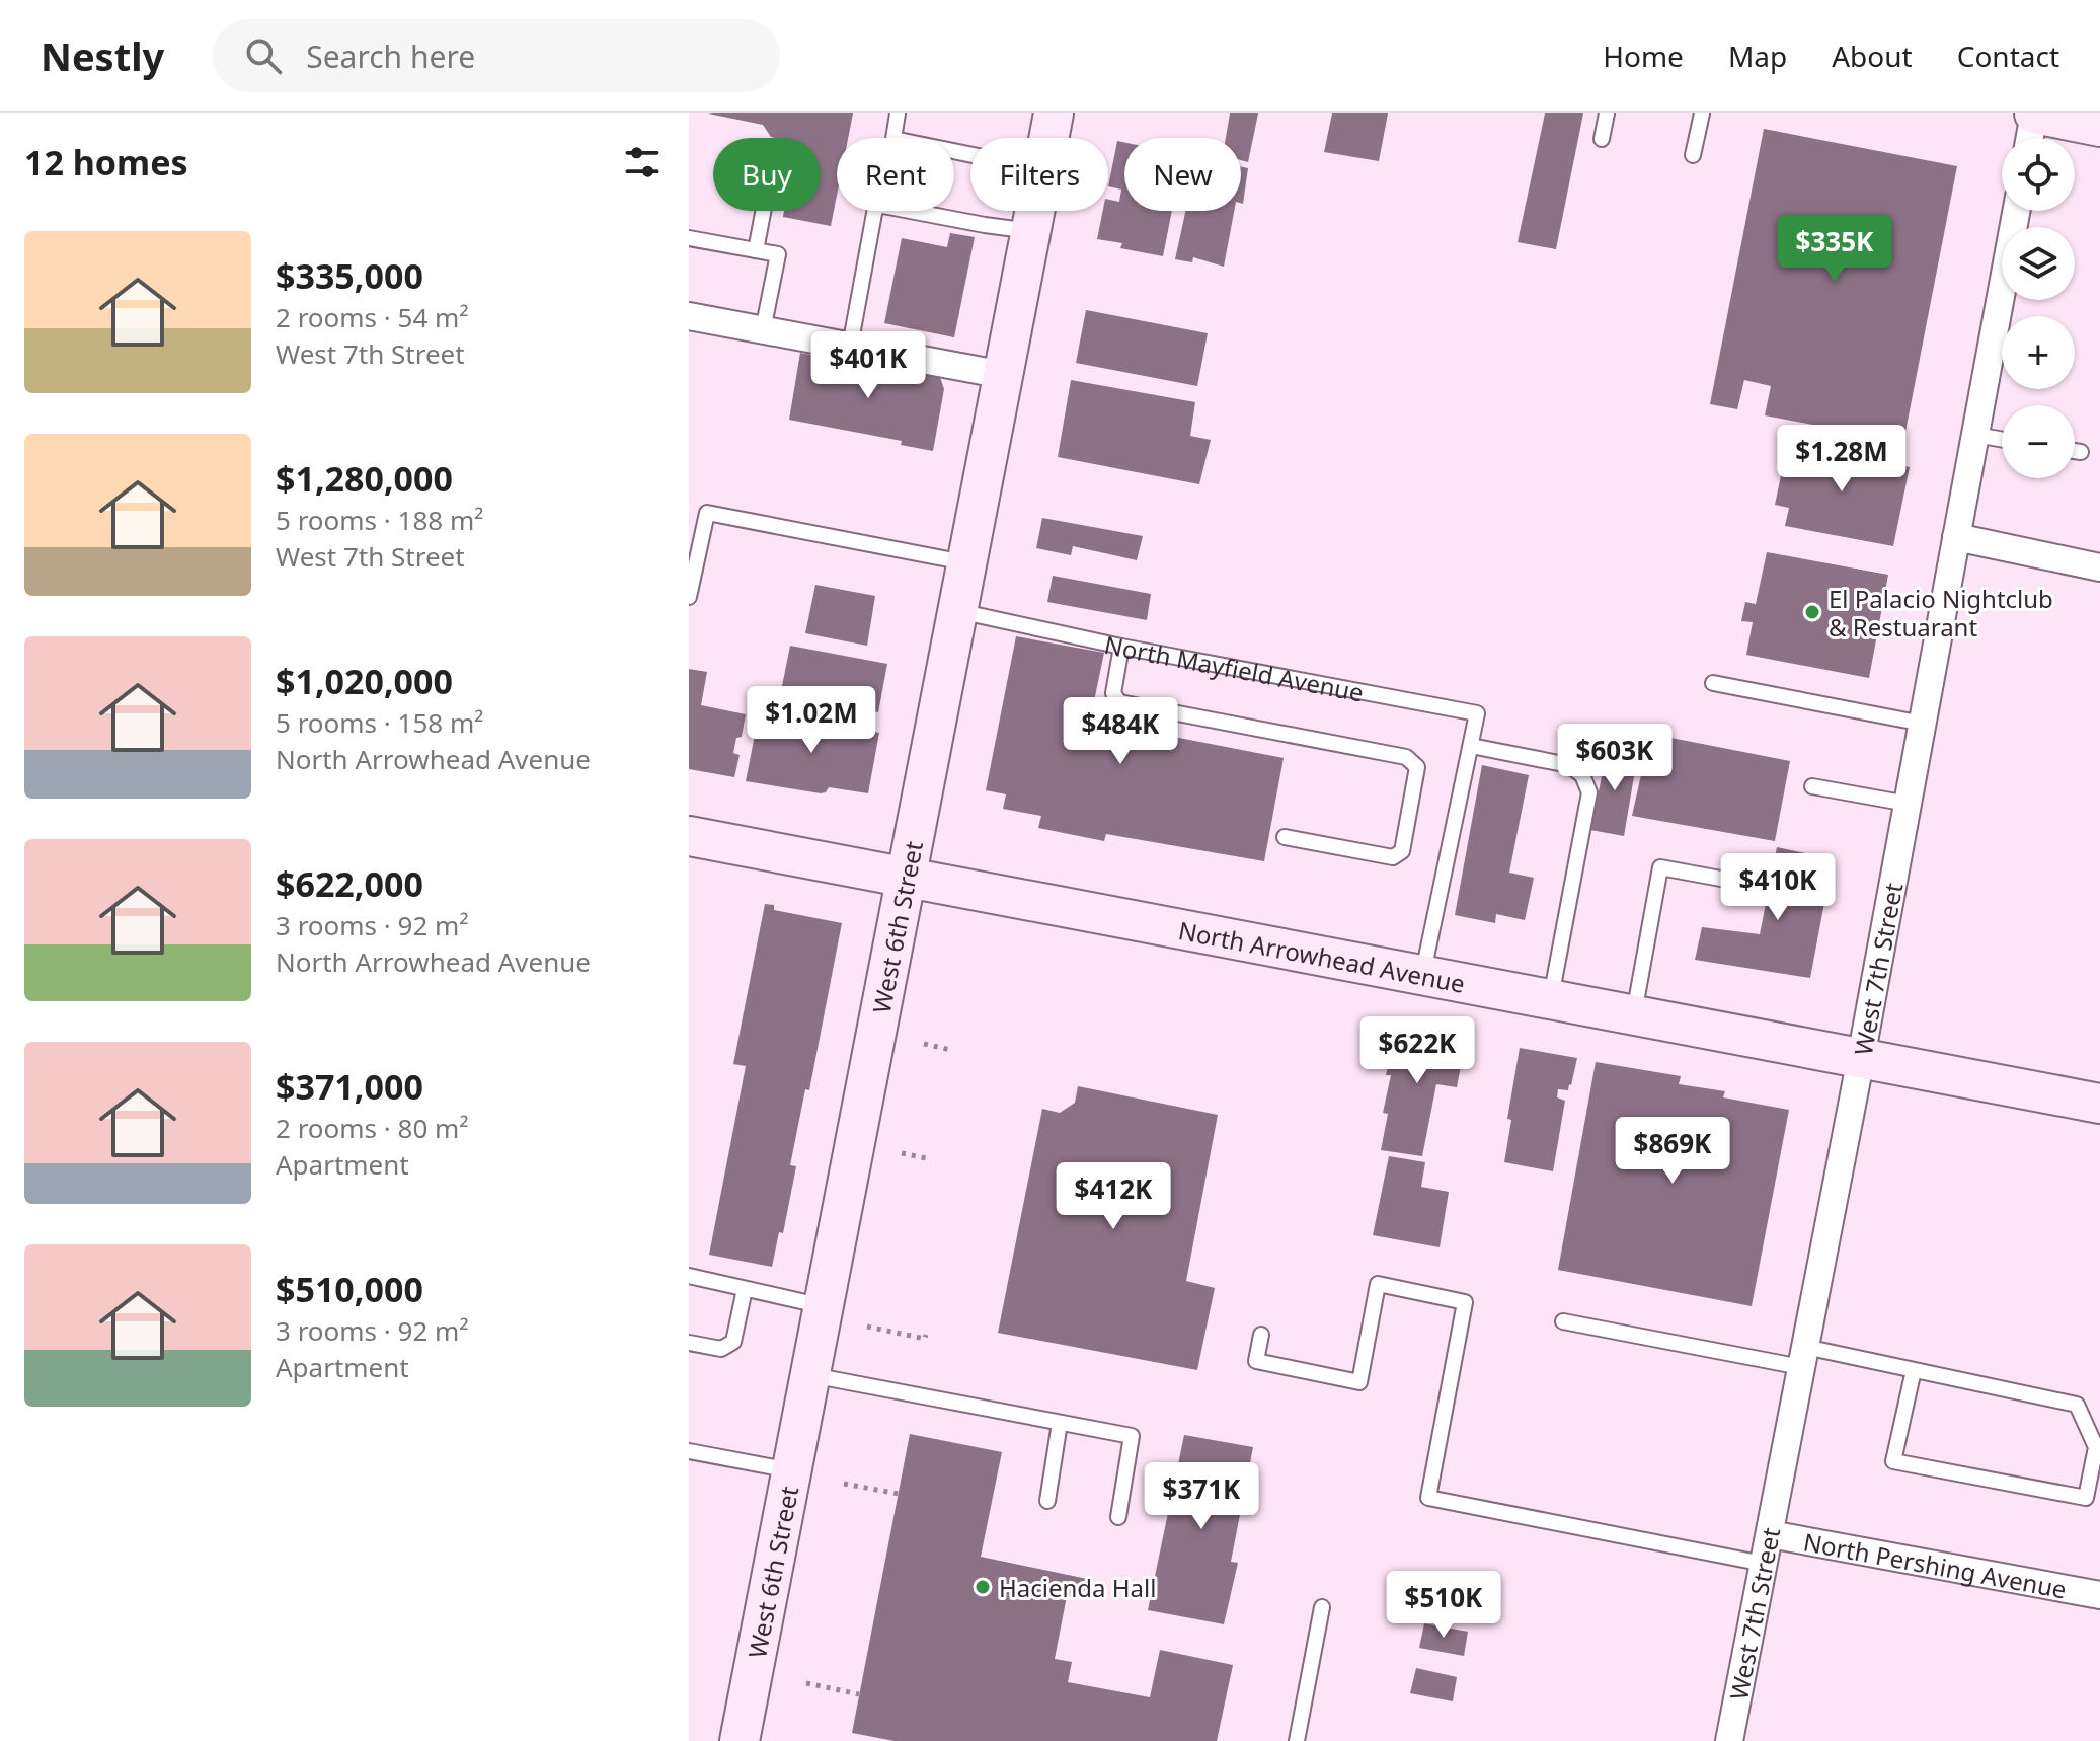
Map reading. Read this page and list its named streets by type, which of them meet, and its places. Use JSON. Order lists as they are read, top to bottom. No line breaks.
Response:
{"streets":{"street":["West 6th Street","North Arrowhead Avenue","West 7th Street","North Pershing Avenue"],"lane":["North Mayfield Avenue"]},"crossings":[["North Mayfield Avenue","West 6th Street"],["West 6th Street","North Arrowhead Avenue"],["North Arrowhead Avenue","West 7th Street"],["West 7th Street","North Pershing Avenue"]],"places":["El Palacio Nightclub & Restuarant","Hacienda Hall"],"page":{"header":"Nestly","search":"Search here","nav":["Home","Map","About","Contact"],"heading":"12 homes","map_buttons":["+","−"],"chip":["Buy","Rent","Filters","New"],"list":[{"name":"$335,000","note":"2 rooms · 54 m² · West 7th Street"},{"name":"$1,280,000","note":"5 rooms · 188 m² · West 7th Street"},{"name":"$1,020,000","note":"5 rooms · 158 m² · North Arrowhead Avenue"},{"name":"$622,000","note":"3 rooms · 92 m² · North Arrowhead Avenue"},{"name":"$371,000","note":"2 rooms · 80 m² · Apartment"},{"name":"$510,000","note":"3 rooms · 92 m² · Apartment"}],"price":["$335K","$401K","$1.28M","$1.02M","$484K","$603K","$410K","$622K","$869K","$412K","$371K","$510K"]}}
